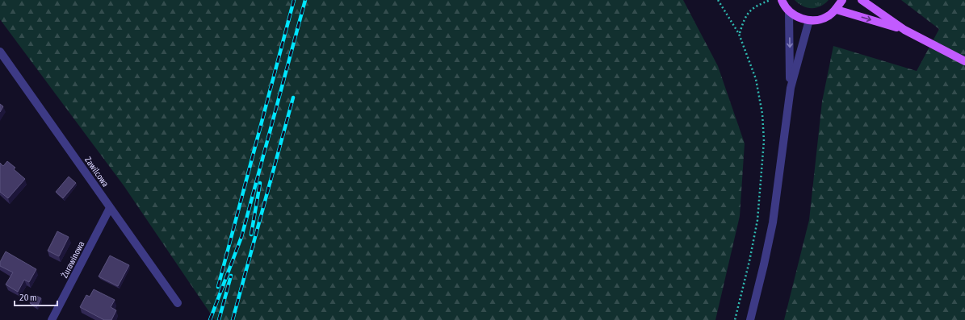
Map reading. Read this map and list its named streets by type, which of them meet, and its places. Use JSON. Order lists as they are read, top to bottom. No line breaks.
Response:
{"streets":{"street":["Zawilcowa","Żurawinowa"]},"crossings":[["Zawilcowa","Żurawinowa"]],"scale_bar":"20 m"}
